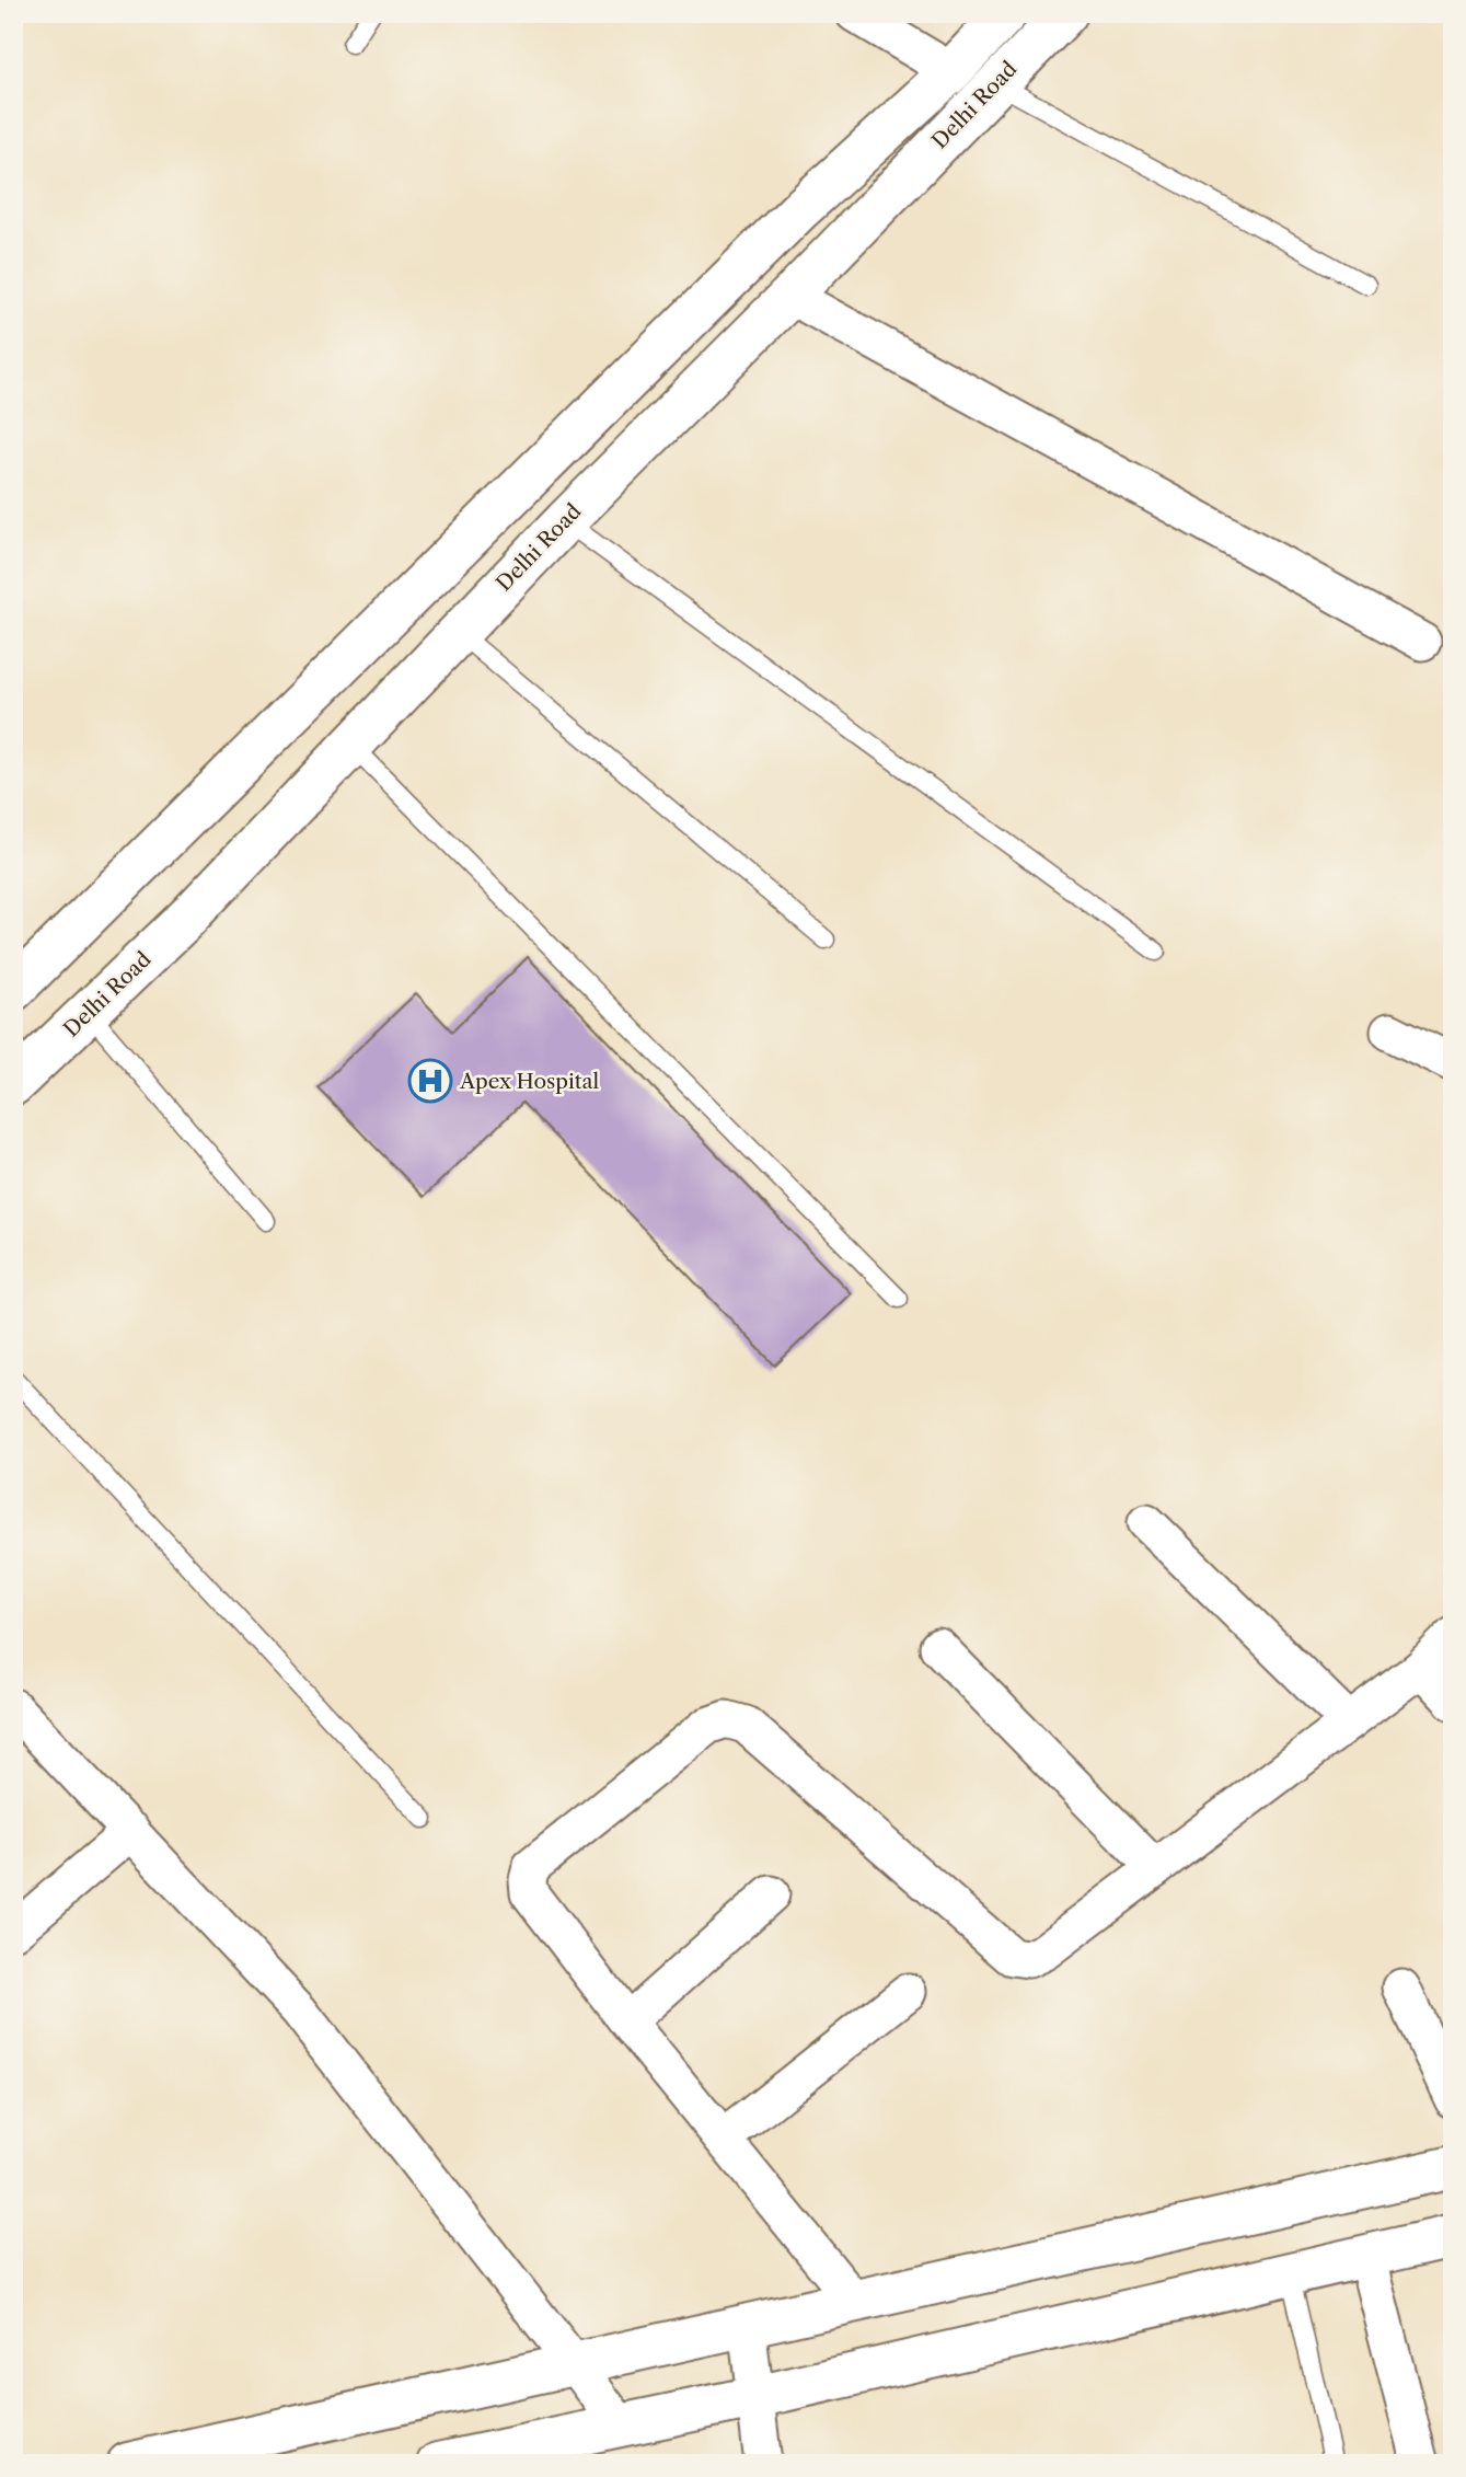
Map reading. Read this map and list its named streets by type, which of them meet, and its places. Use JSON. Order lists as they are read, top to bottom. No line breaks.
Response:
{"streets":{"main road":["Delhi Road"]},"places":{"hospital":["Apex Hospital"]}}
